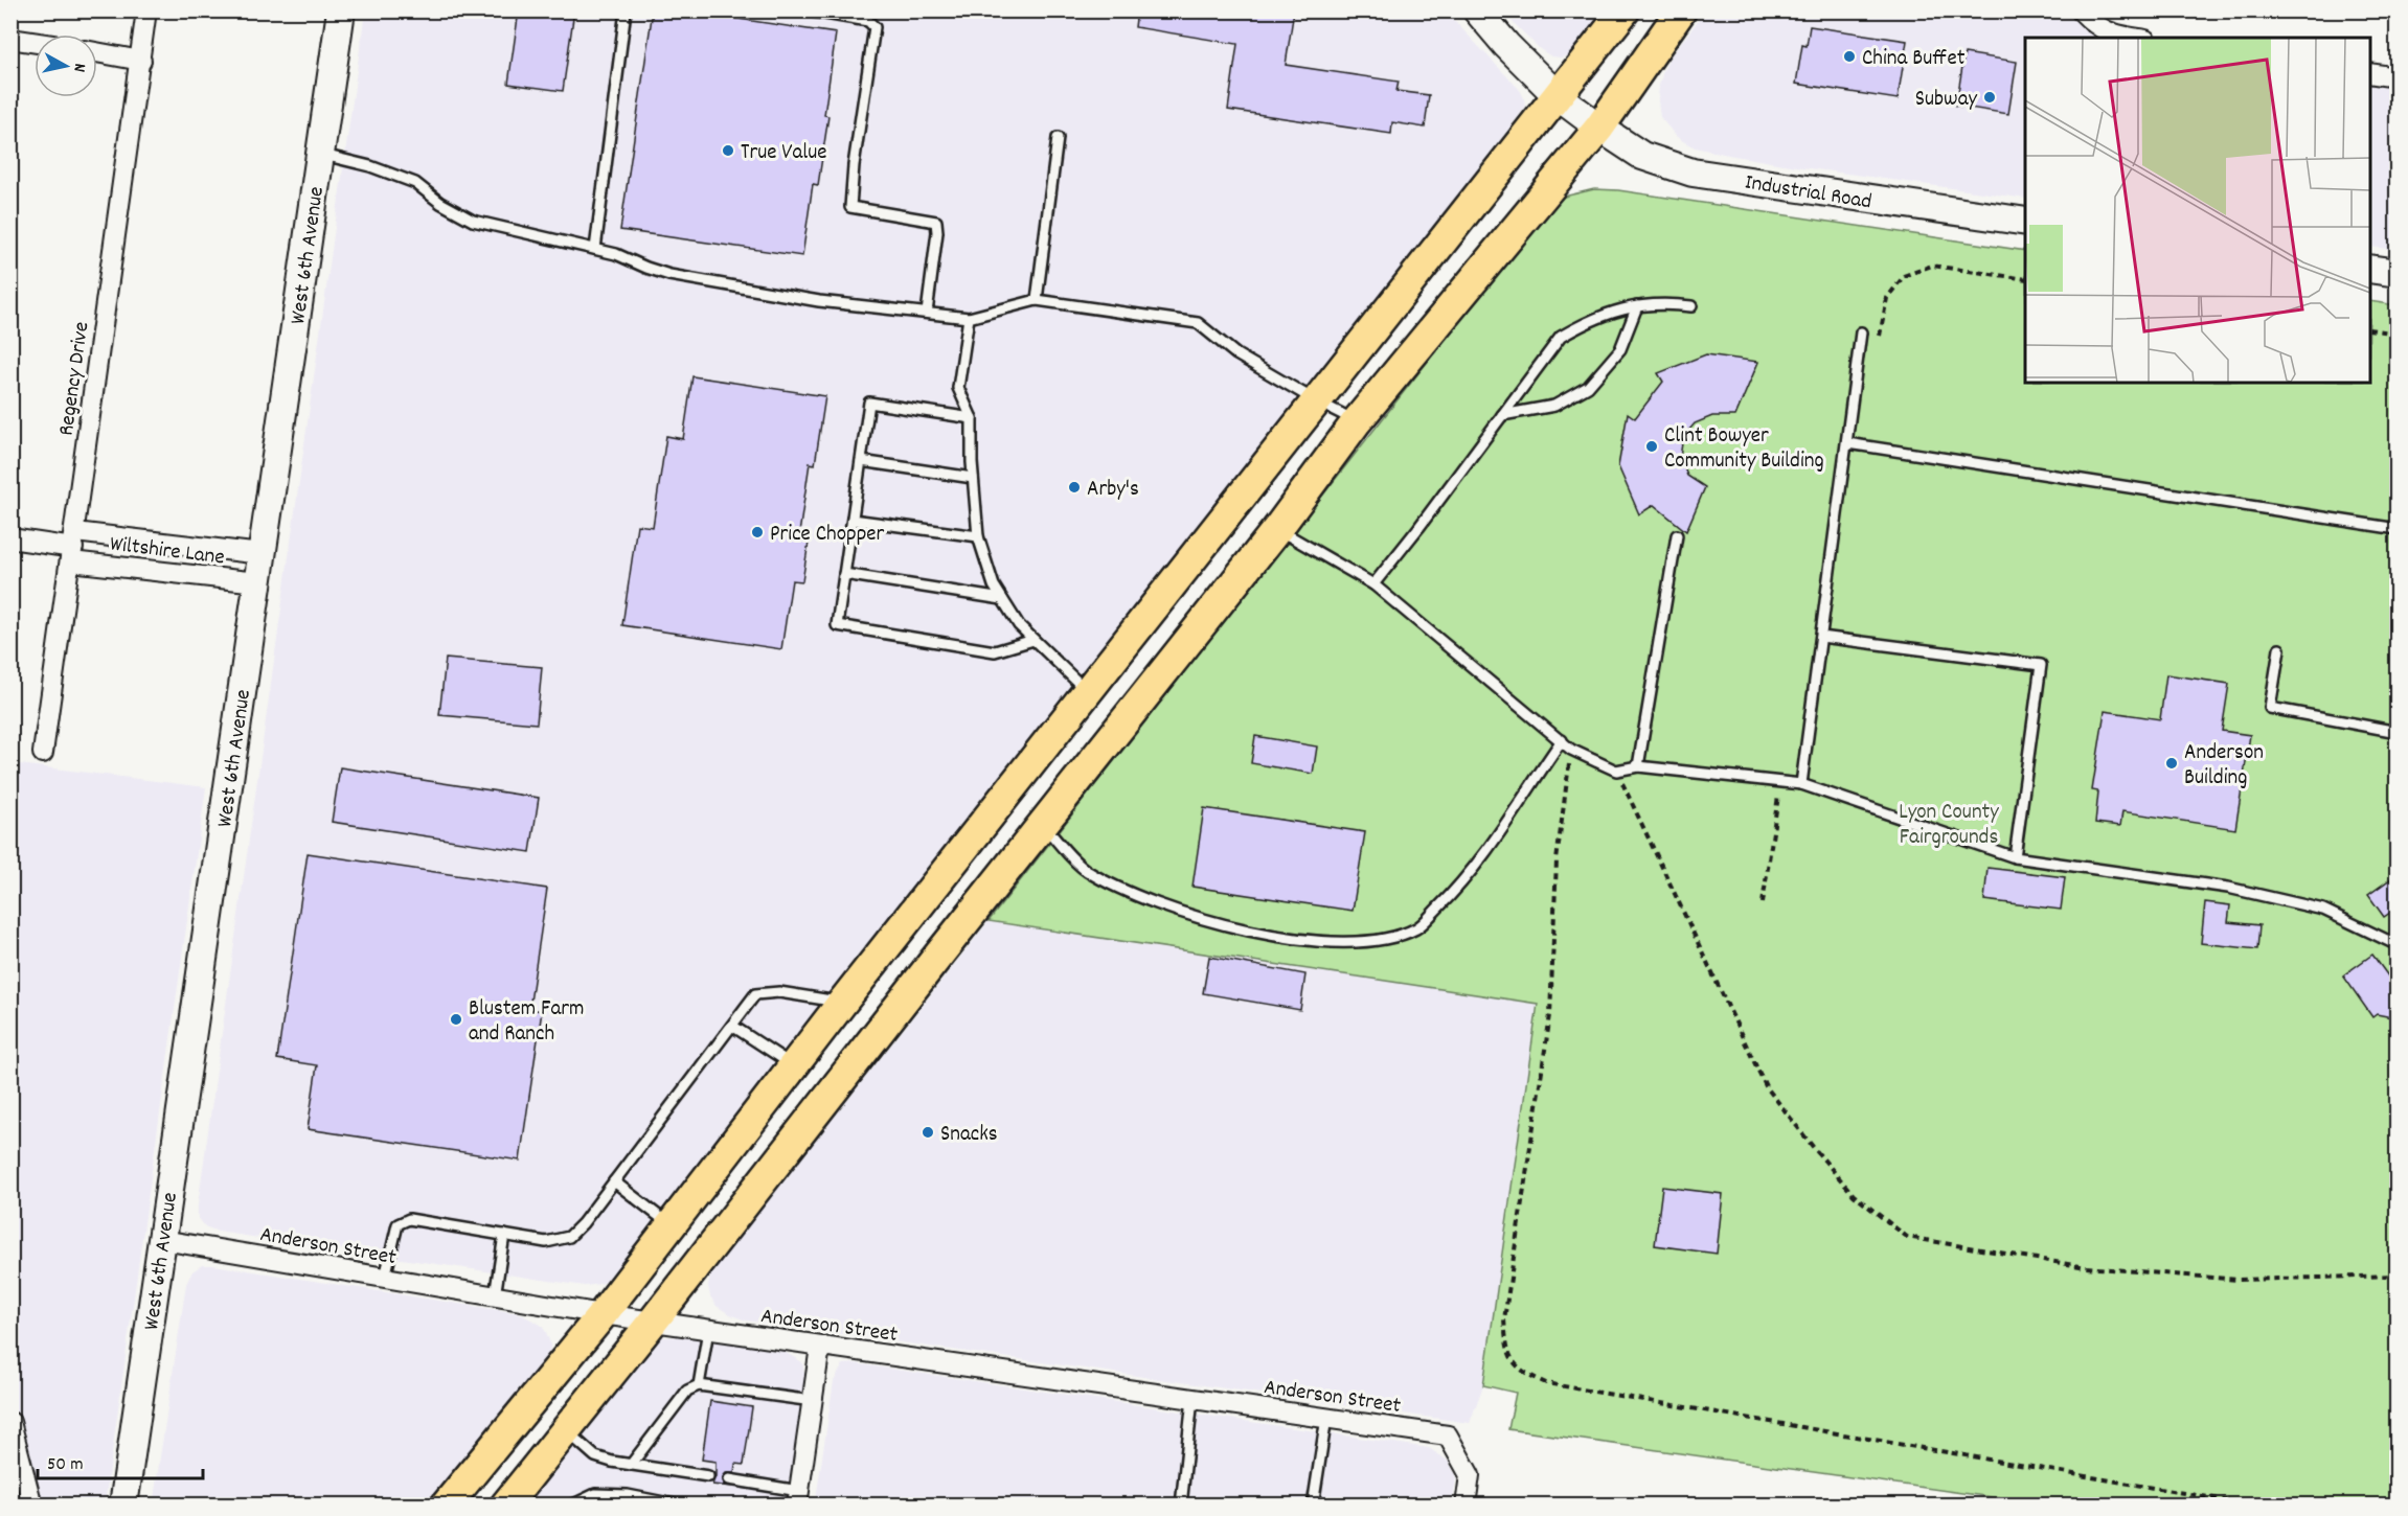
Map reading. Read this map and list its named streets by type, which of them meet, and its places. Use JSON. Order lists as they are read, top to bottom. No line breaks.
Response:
{"streets":{"street":["Industrial Road","West 6th Avenue","Regency Drive","Wiltshire Lane","Anderson Street"]},"crossings":[["West 6th Avenue","Wiltshire Lane"],["West 6th Avenue","Anderson Street"],["Regency Drive","Wiltshire Lane"]],"parks":["Lyon County Fairgrounds"],"places":["China Buffet","Subway","True Value","Clint Bowyer Community Building","Arby's","Price Chopper","Anderson Building","Blustem Farm and Ranch","Snacks"],"scale_bar":"50 m","north":"right"}
